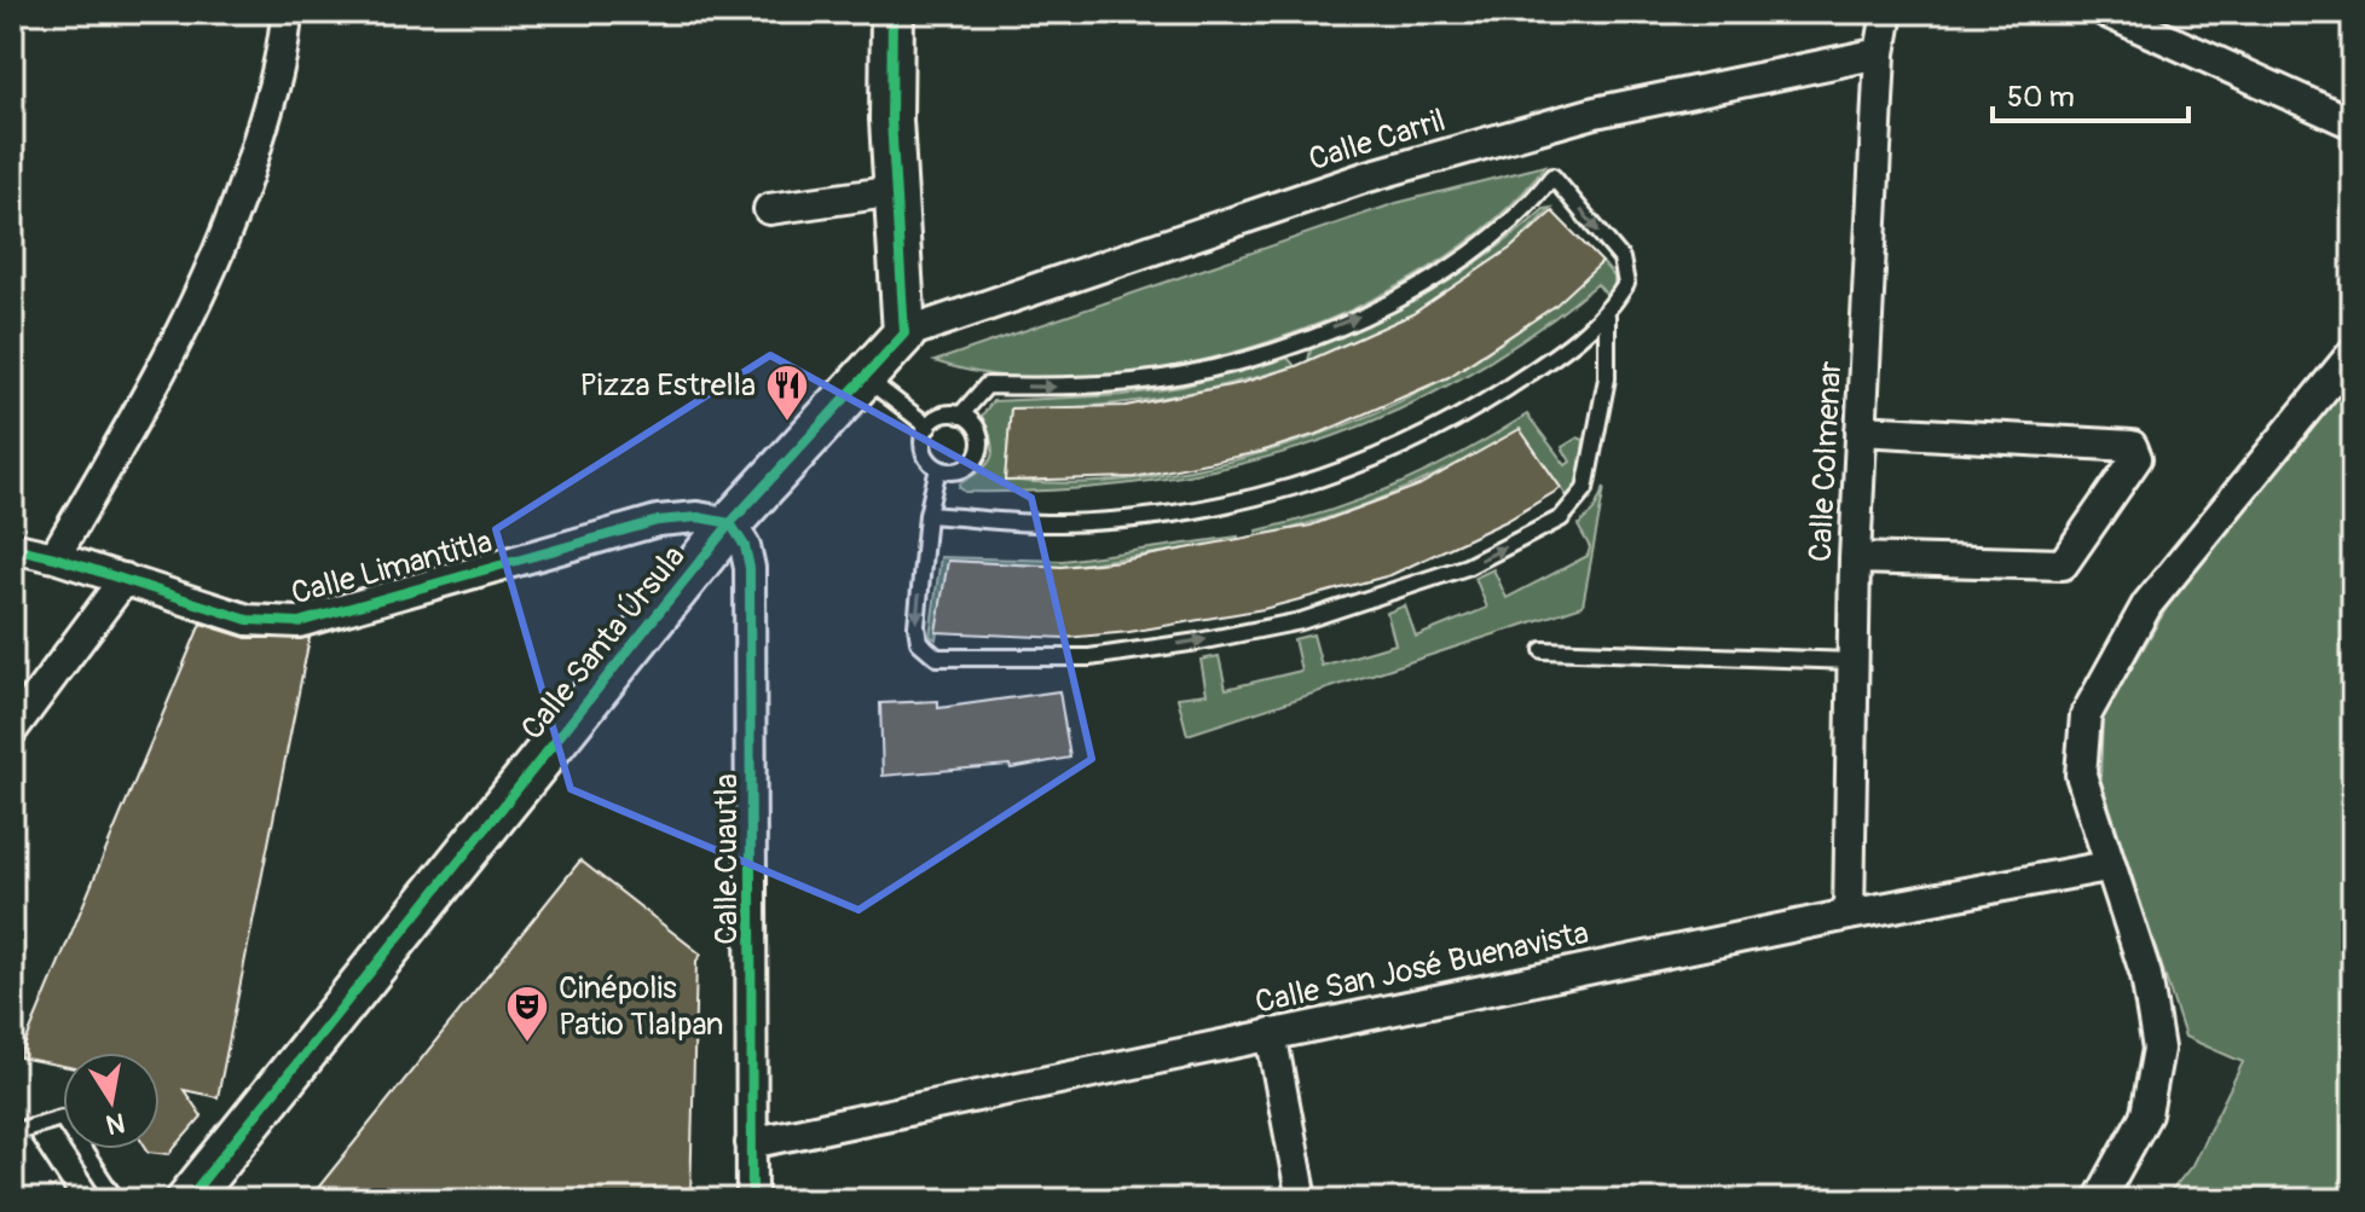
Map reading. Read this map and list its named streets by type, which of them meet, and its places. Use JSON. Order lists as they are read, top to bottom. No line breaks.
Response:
{"streets":{"street":["Calle Carril","Calle Colmenar","Calle Limantitla","Calle Santa Úrsula","Calle Cuautla","Calle San José Buenavista"]},"crossings":[["Calle Carril","Calle Colmenar"],["Calle Carril","Calle Santa Úrsula"],["Calle Colmenar","Calle San José Buenavista"],["Calle Limantitla","Calle Santa Úrsula"],["Calle Limantitla","Calle Cuautla"],["Calle Santa Úrsula","Calle Cuautla"],["Calle Cuautla","Calle San José Buenavista"]],"places":{"restaurant":["Pizza Estrella"],"theatre":["Cinépolis Patio Tlalpan"]},"scale_bar":"50 m","north":"bottom"}
